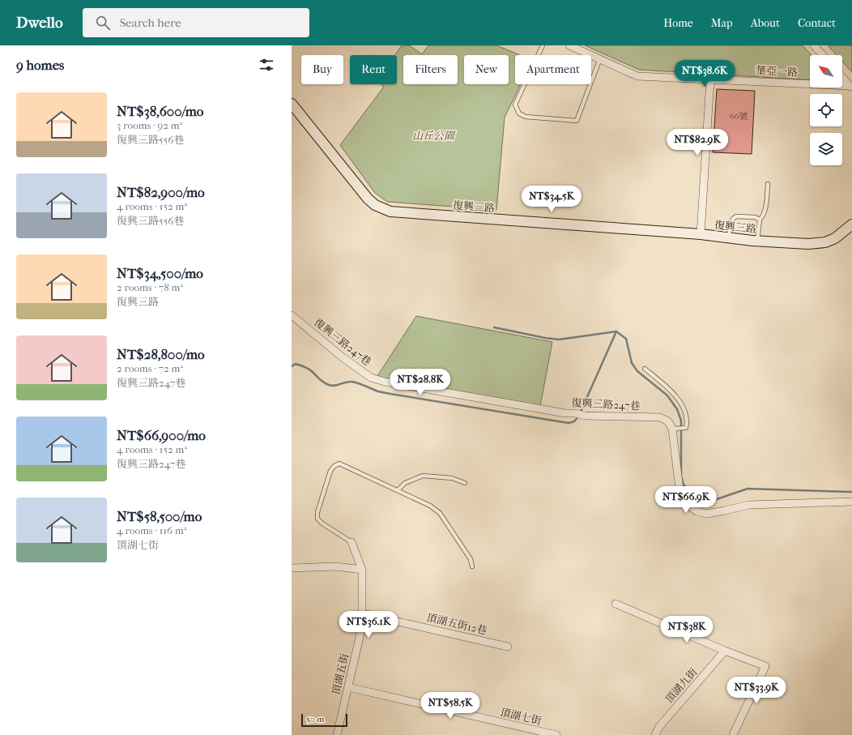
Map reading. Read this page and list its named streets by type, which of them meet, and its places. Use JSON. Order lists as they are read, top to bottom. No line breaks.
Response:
{"streets":{"street":["華亞一路","復興三路","復興三路247巷","頂湖五街12巷","頂湖五街","頂湖九街","頂湖七街"]},"crossings":[["頂湖五街12巷","頂湖五街"],["頂湖五街","頂湖七街"]],"parks":["山丘公園"],"house_numbers":["66號"],"scale_bar":"50 m","north":"top left","page":{"header":"Dwello","search":"Search here","nav":["Home","Map","About","Contact"],"heading":"9 homes","chip":["Buy","Rent","Filters","New","Apartment"],"price":["NT$38.6K","NT$82.9K","NT$34.5K","NT$28.8K","NT$66.9K","NT$36.1K","NT$38K","NT$33.9K","NT$58.5K"],"list":[{"name":"NT$38,600/mo","note":"3 rooms · 92 m² · 復興三路556巷"},{"name":"NT$82,900/mo","note":"4 rooms · 152 m² · 復興三路556巷"},{"name":"NT$34,500/mo","note":"2 rooms · 78 m² · 復興三路"},{"name":"NT$28,800/mo","note":"2 rooms · 72 m² · 復興三路247巷"},{"name":"NT$66,900/mo","note":"4 rooms · 152 m² · 復興三路247巷"},{"name":"NT$58,500/mo","note":"4 rooms · 116 m² · 頂湖七街"}],"scale":"50 m"}}
